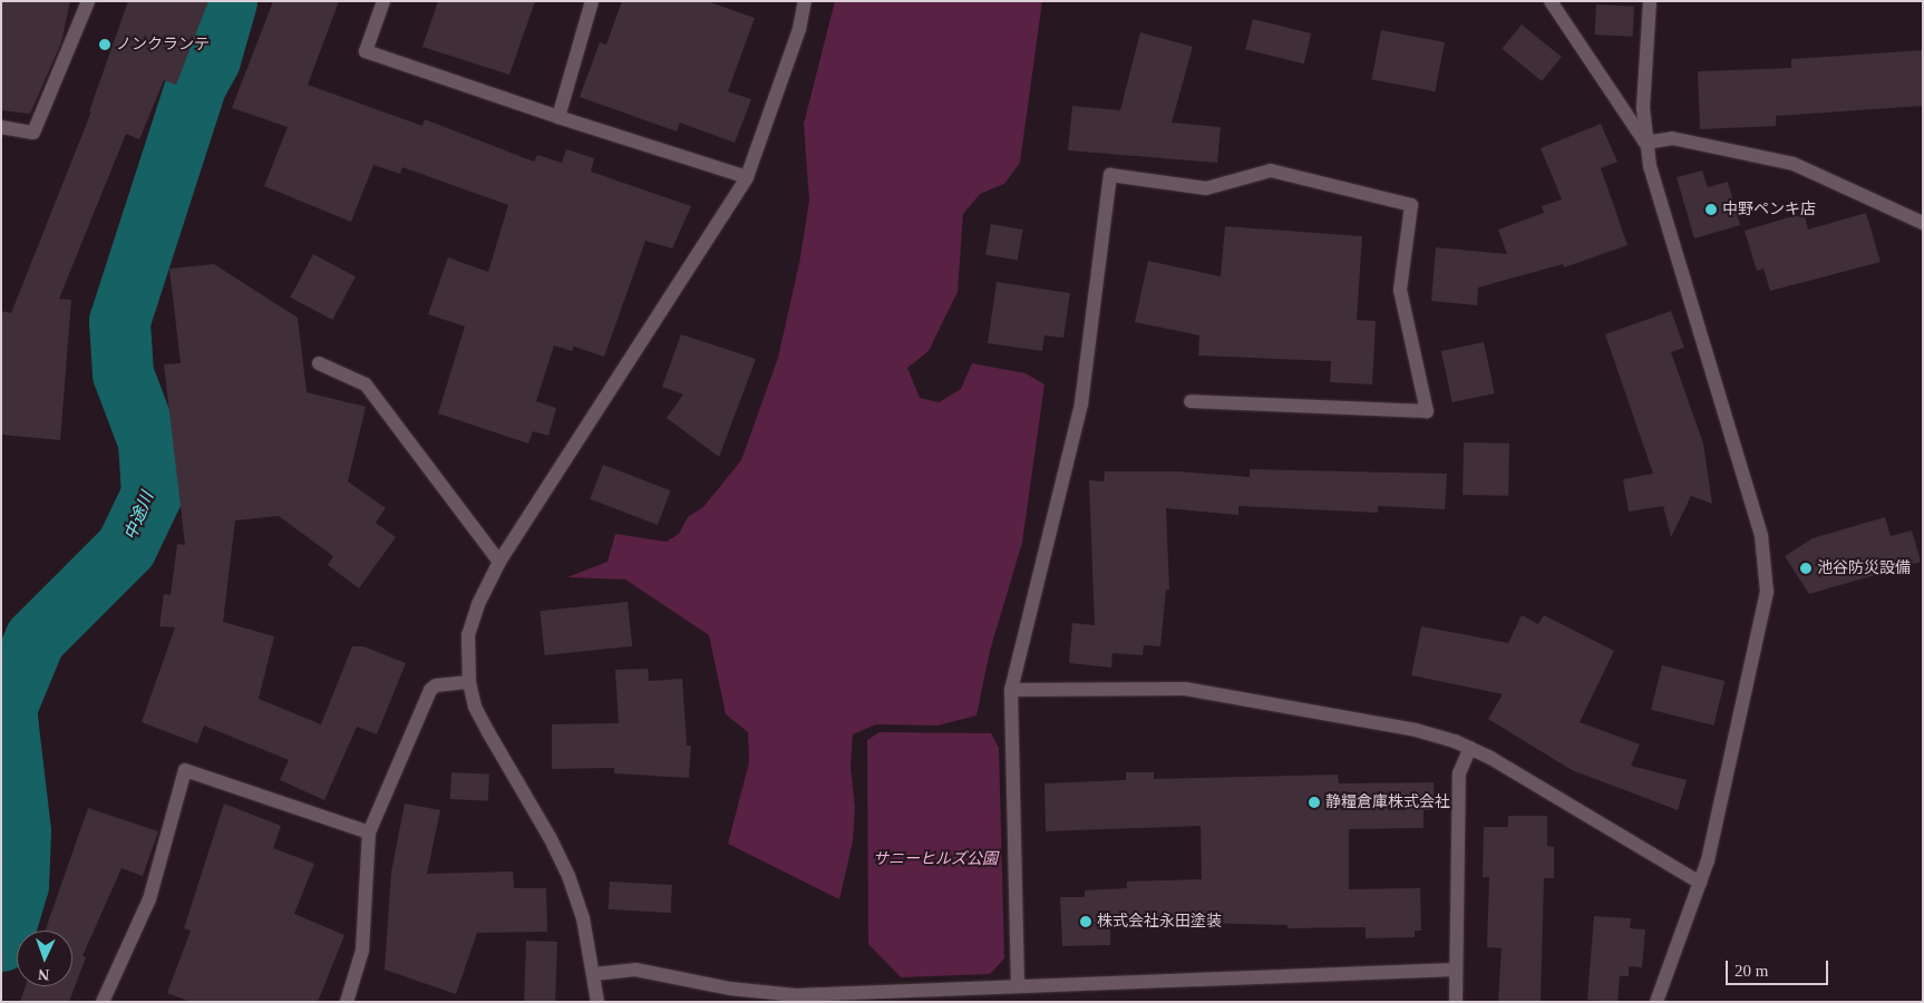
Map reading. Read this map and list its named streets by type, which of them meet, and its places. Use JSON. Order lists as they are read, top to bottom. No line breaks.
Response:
{"water":["中途川"],"parks":["サニーヒルズ公園"],"places":["ノンクランテ","中野ペンキ店","池谷防災設備","静糧倉庫株式会社","株式会社永田塗装"],"scale_bar":"20 m","north":"bottom"}
